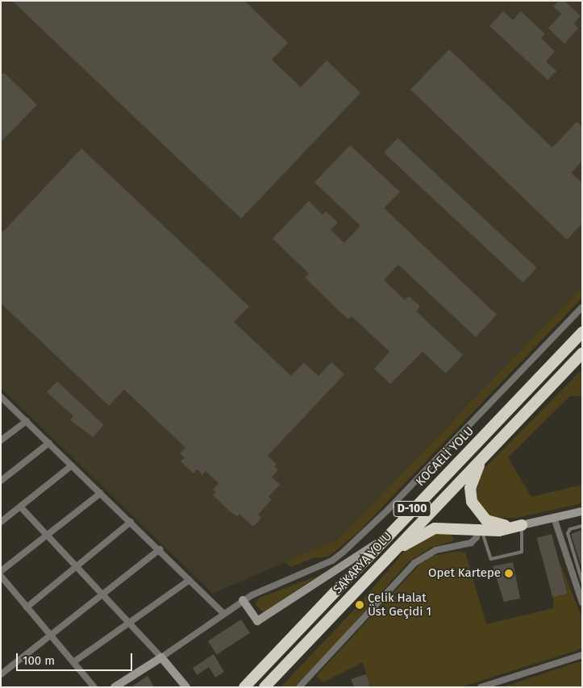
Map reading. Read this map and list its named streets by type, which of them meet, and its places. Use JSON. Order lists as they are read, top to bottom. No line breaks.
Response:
{"streets":{"highway":["KOCAELİ YOLU","D-100","SAKARYA YOLU"]},"places":["Opet Kartepe","Çelik Halat Üst Geçidi 1"],"scale_bar":"100 m"}
